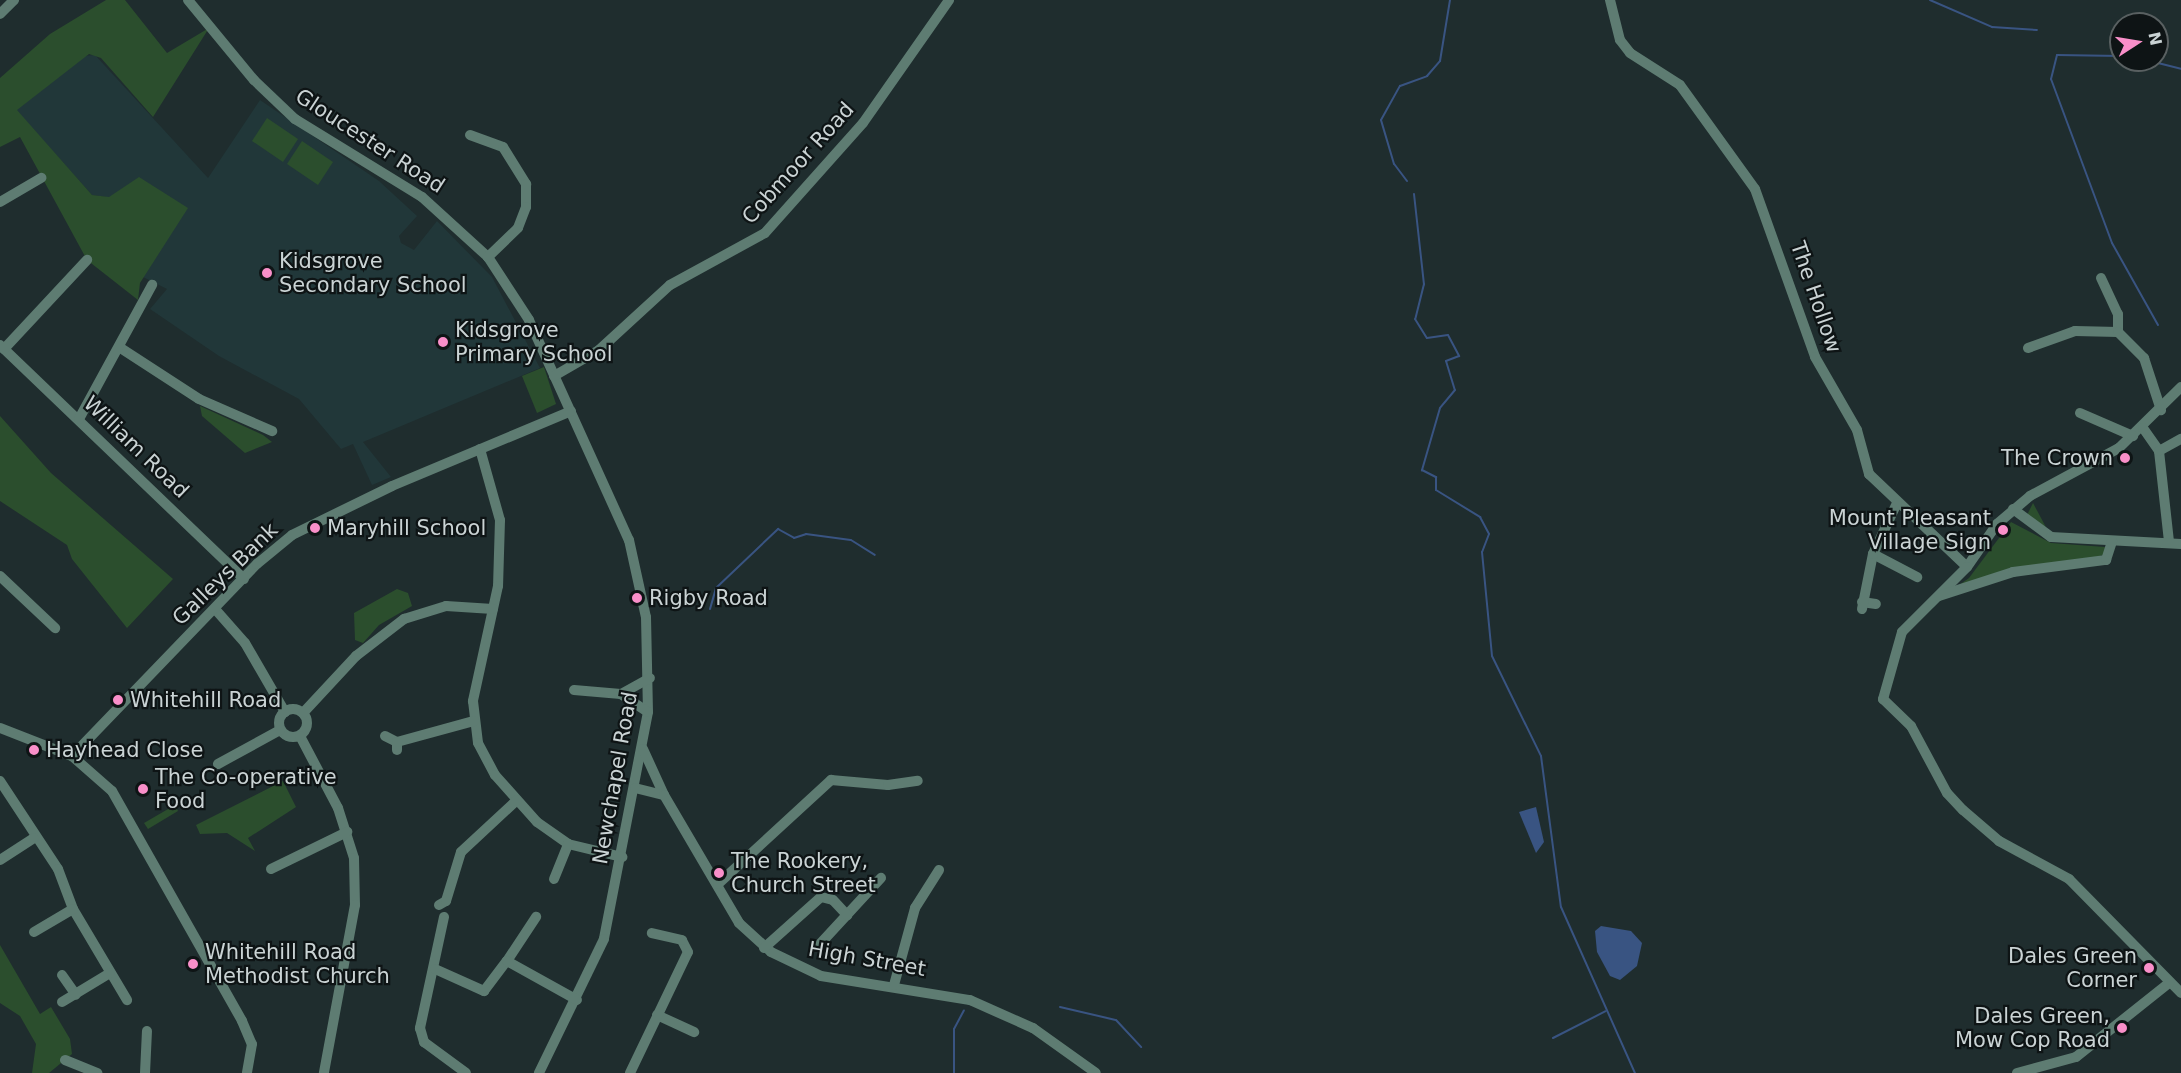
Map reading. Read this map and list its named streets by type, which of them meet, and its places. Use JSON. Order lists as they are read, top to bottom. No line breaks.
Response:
{"streets":{"street":["Gloucester Road","Cobmoor Road","The Hollow","William Road","Galleys Bank","Newchapel Road","High Street"]},"crossings":[["Gloucester Road","Newchapel Road"],["Cobmoor Road","Newchapel Road"],["William Road","Galleys Bank"],["Galleys Bank","Newchapel Road"],["Newchapel Road","High Street"]],"places":["Kidsgrove Secondary School","Kidsgrove Primary School","The Crown","Maryhill School","Mount Pleasant Village Sign","Rigby Road","Whitehill Road","Hayhead Close","The Co-operative Food","The Rookery, Church Street","Whitehill Road Methodist Church","Dales Green Corner","Dales Green, Mow Cop Road"],"north":"right"}
